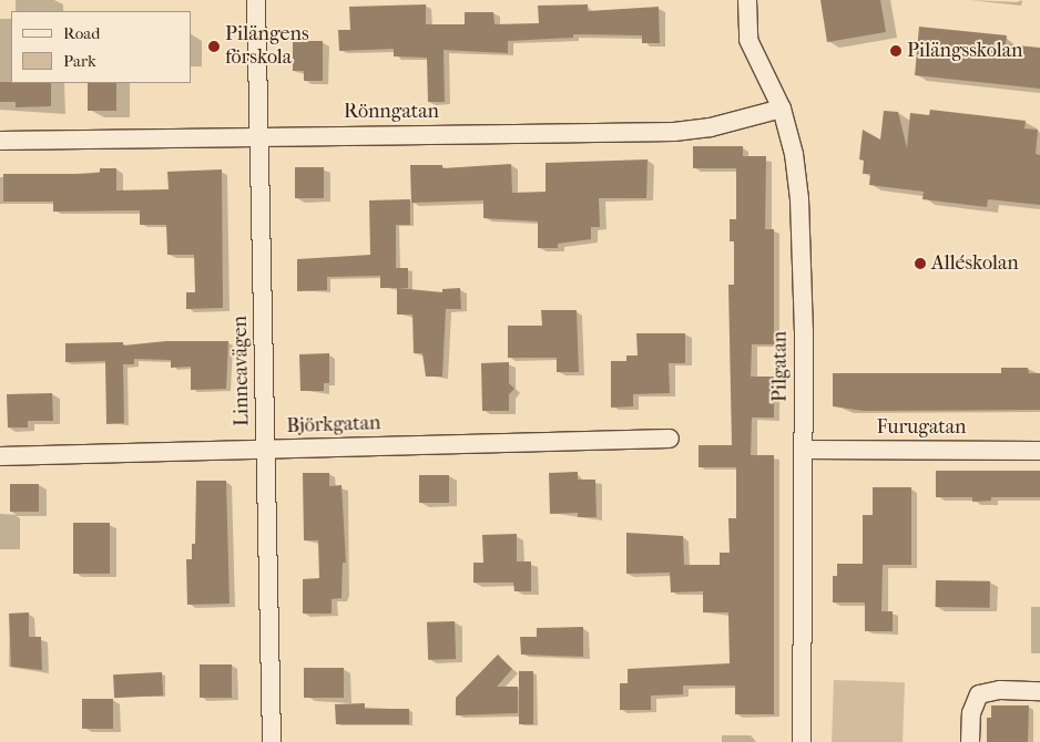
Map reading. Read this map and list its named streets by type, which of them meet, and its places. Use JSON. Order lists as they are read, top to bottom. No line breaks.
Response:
{"streets":{"street":["Rönngatan","Pilgatan","Linneavägen","Björkgatan","Furugatan"]},"crossings":[["Rönngatan","Pilgatan"],["Rönngatan","Linneavägen"],["Pilgatan","Furugatan"],["Linneavägen","Björkgatan"]],"places":["Pilängens förskola","Pilängsskolan","Alléskolan"],"legend":["Road","Park"]}
